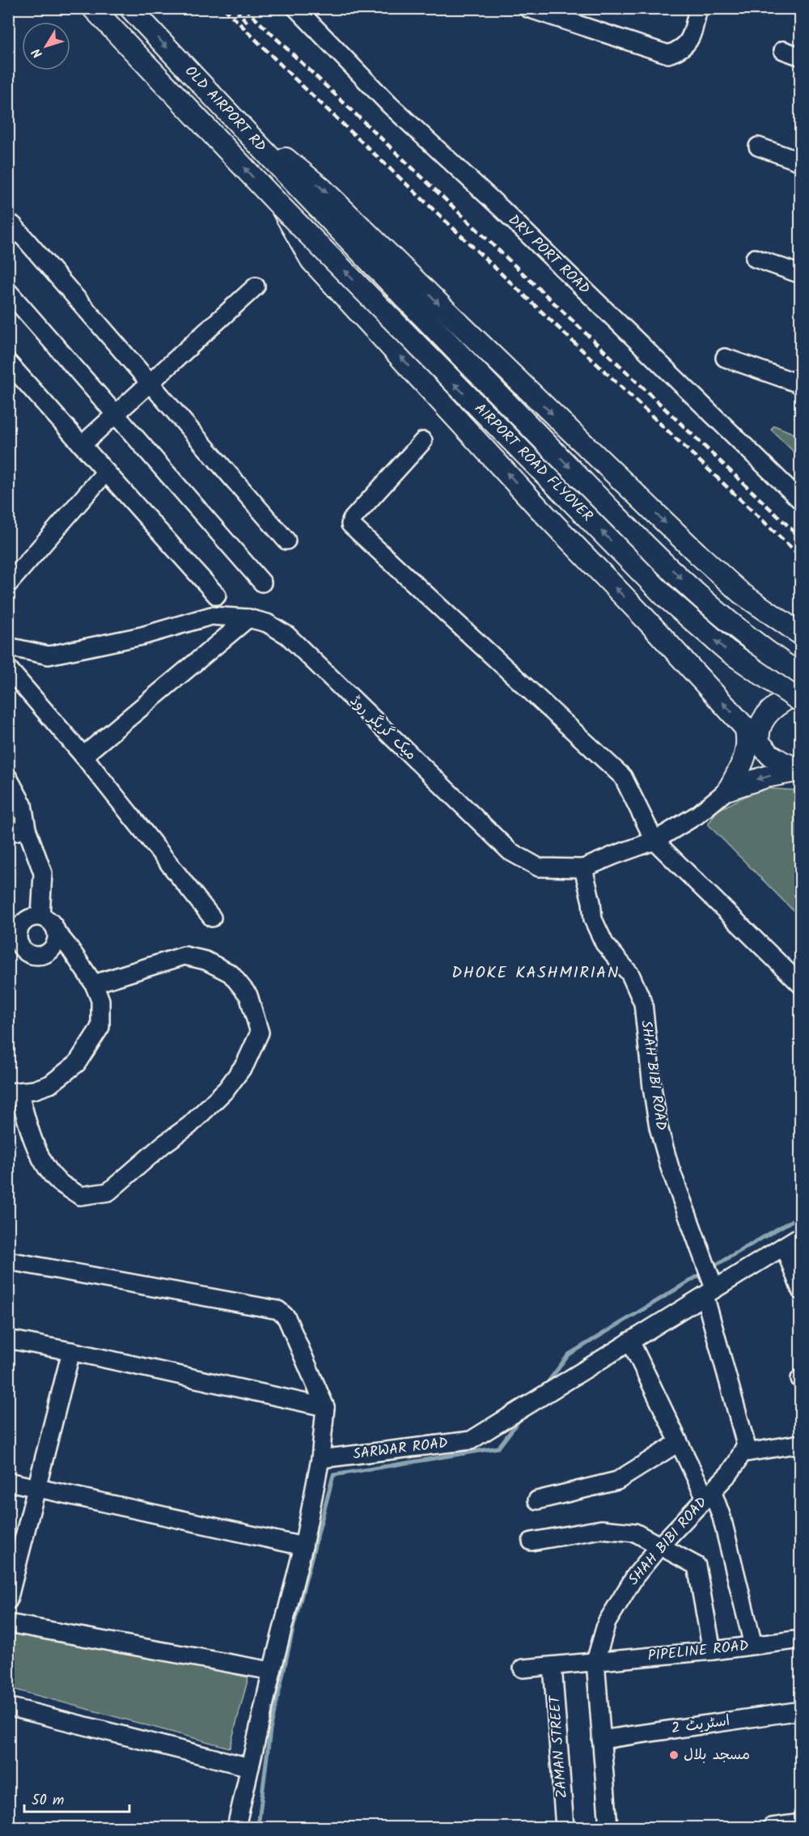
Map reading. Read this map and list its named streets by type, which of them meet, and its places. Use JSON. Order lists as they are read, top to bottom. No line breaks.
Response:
{"streets":{"main road":["OLD AIRPORT RD","AIRPORT ROAD FLYOVER","میک گریگر روڈ"],"street":["DRY PORT ROAD","SHAH BIBI ROAD","SARWAR ROAD","PIPELINE ROAD","اسٹریٹ 2","ZAMAN STREET"]},"crossings":[["OLD AIRPORT RD","AIRPORT ROAD FLYOVER"],["میک گریگر روڈ","SHAH BIBI ROAD"],["SHAH BIBI ROAD","SARWAR ROAD"],["SHAH BIBI ROAD","PIPELINE ROAD"],["SHAH BIBI ROAD","اسٹریٹ 2"],["PIPELINE ROAD","ZAMAN STREET"]],"districts":["DHOKE KASHMIRIAN"],"places":["مسجد بلال"],"scale_bar":"50 m","north":"bottom left"}
